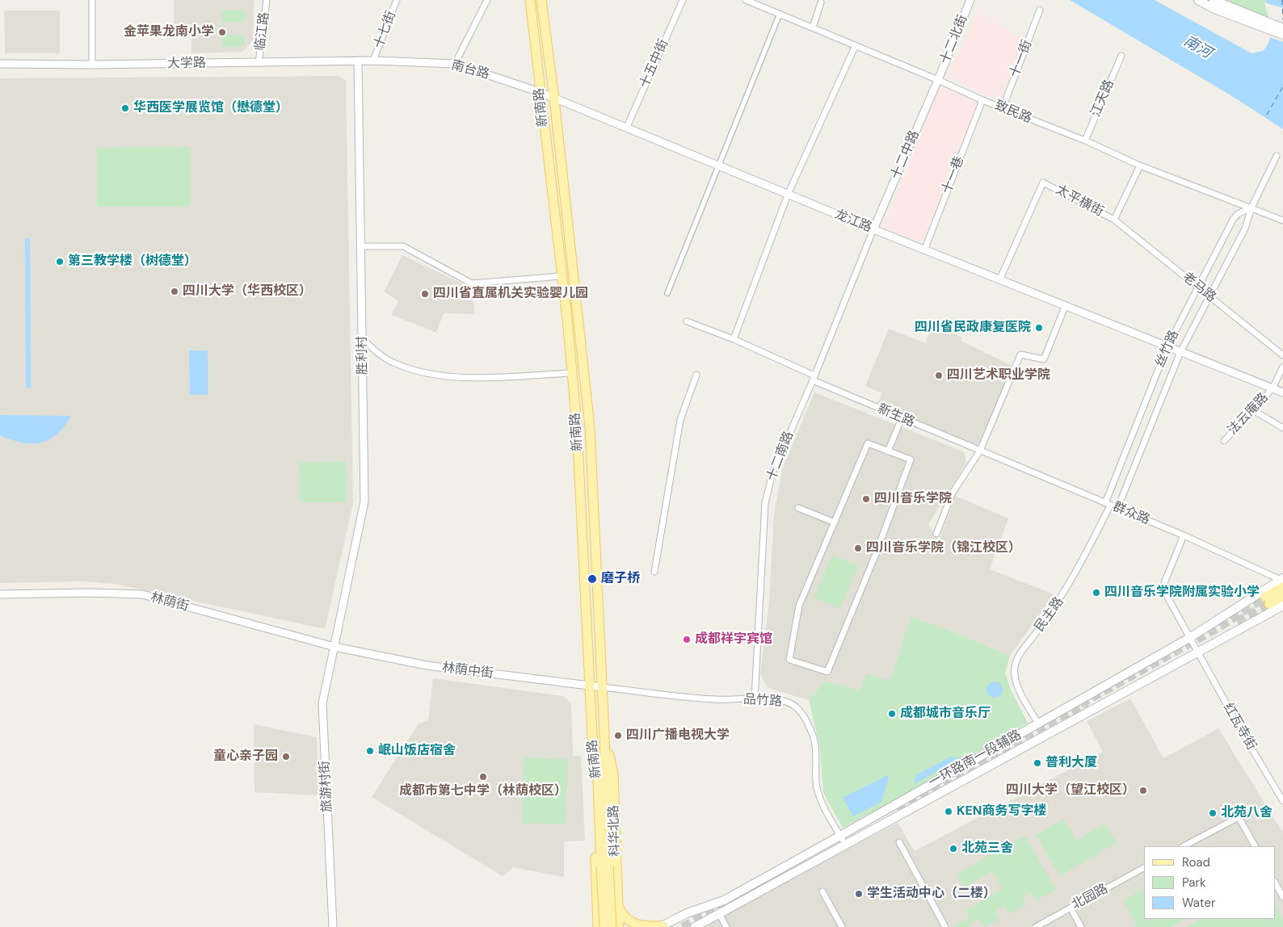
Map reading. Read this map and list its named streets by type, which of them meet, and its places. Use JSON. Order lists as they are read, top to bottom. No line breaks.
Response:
{"streets":{"main road":["新南路","一环路南一段辅路","科华北路"],"street":["十七街","临江路","十二北街","十一街","大学路","十五中街","南台路","江天路","致民路","十二中路","十一巷","太平横街","龙江路","老马路","丝竹路","胜利村","法云庵路","新生路","十二南路","群众路","林荫街","民主路","林荫中街","品竹路","红瓦寺街","旅游村街","北园路"]},"crossings":[["十七街","大学路"],["十七街","南台路"],["临江路","大学路"],["十二北街","致民路"],["十二北街","十二中路"],["十一街","致民路"],["大学路","南台路"],["大学路","胜利村"],["十五中街","龙江路"],["南台路","新南路"],["南台路","龙江路"],["江天路","致民路"],["新南路","龙江路"],["新南路","林荫中街"],["新南路","品竹路"],["新南路","科华北路"],["致民路","十二中路"],["致民路","十一巷"],["致民路","太平横街"],["致民路","丝竹路"],["十二中路","龙江路"],["十二中路","十二南路"],["十一巷","龙江路"],["太平横街","龙江路"],["太平横街","老马路"],["龙江路","丝竹路"],["龙江路","十二南路"],["老马路","丝竹路"],["丝竹路","群众路"],["丝竹路","民主路"],["胜利村","林荫街"],["胜利村","林荫中街"],["胜利村","旅游村街"],["新生路","十二南路"],["新生路","群众路"],["十二南路","品竹路"],["群众路","民主路"],["群众路","红瓦寺街"],["群众路","一环路南一段辅路"],["林荫街","林荫中街"],["林荫街","旅游村街"],["民主路","一环路南一段辅路"],["林荫中街","品竹路"],["林荫中街","旅游村街"],["品竹路","一环路南一段辅路"],["红瓦寺街","一环路南一段辅路"]],"water":["南河"],"places":["金苹果龙南小学","华西医学展览馆（懋德堂）","第三教学楼（树德堂）","四川大学（华西校区）","四川省直属机关实验婴儿园","四川省民政康复医院","四川艺术职业学院","四川音乐学院","四川音乐学院（锦江校区）","磨子桥","四川音乐学院附属实验小学","成都祥宇宾馆","成都城市音乐厅","四川广播电视大学","岷山饭店宿舍","童心亲子园","普利大厦","成都市第七中学（林荫校区）","四川大学（望江校区）","KEN商务写字楼","北苑八舍","北苑三舍","学生活动中心（二楼）"],"legend":["Road","Park","Water"]}
